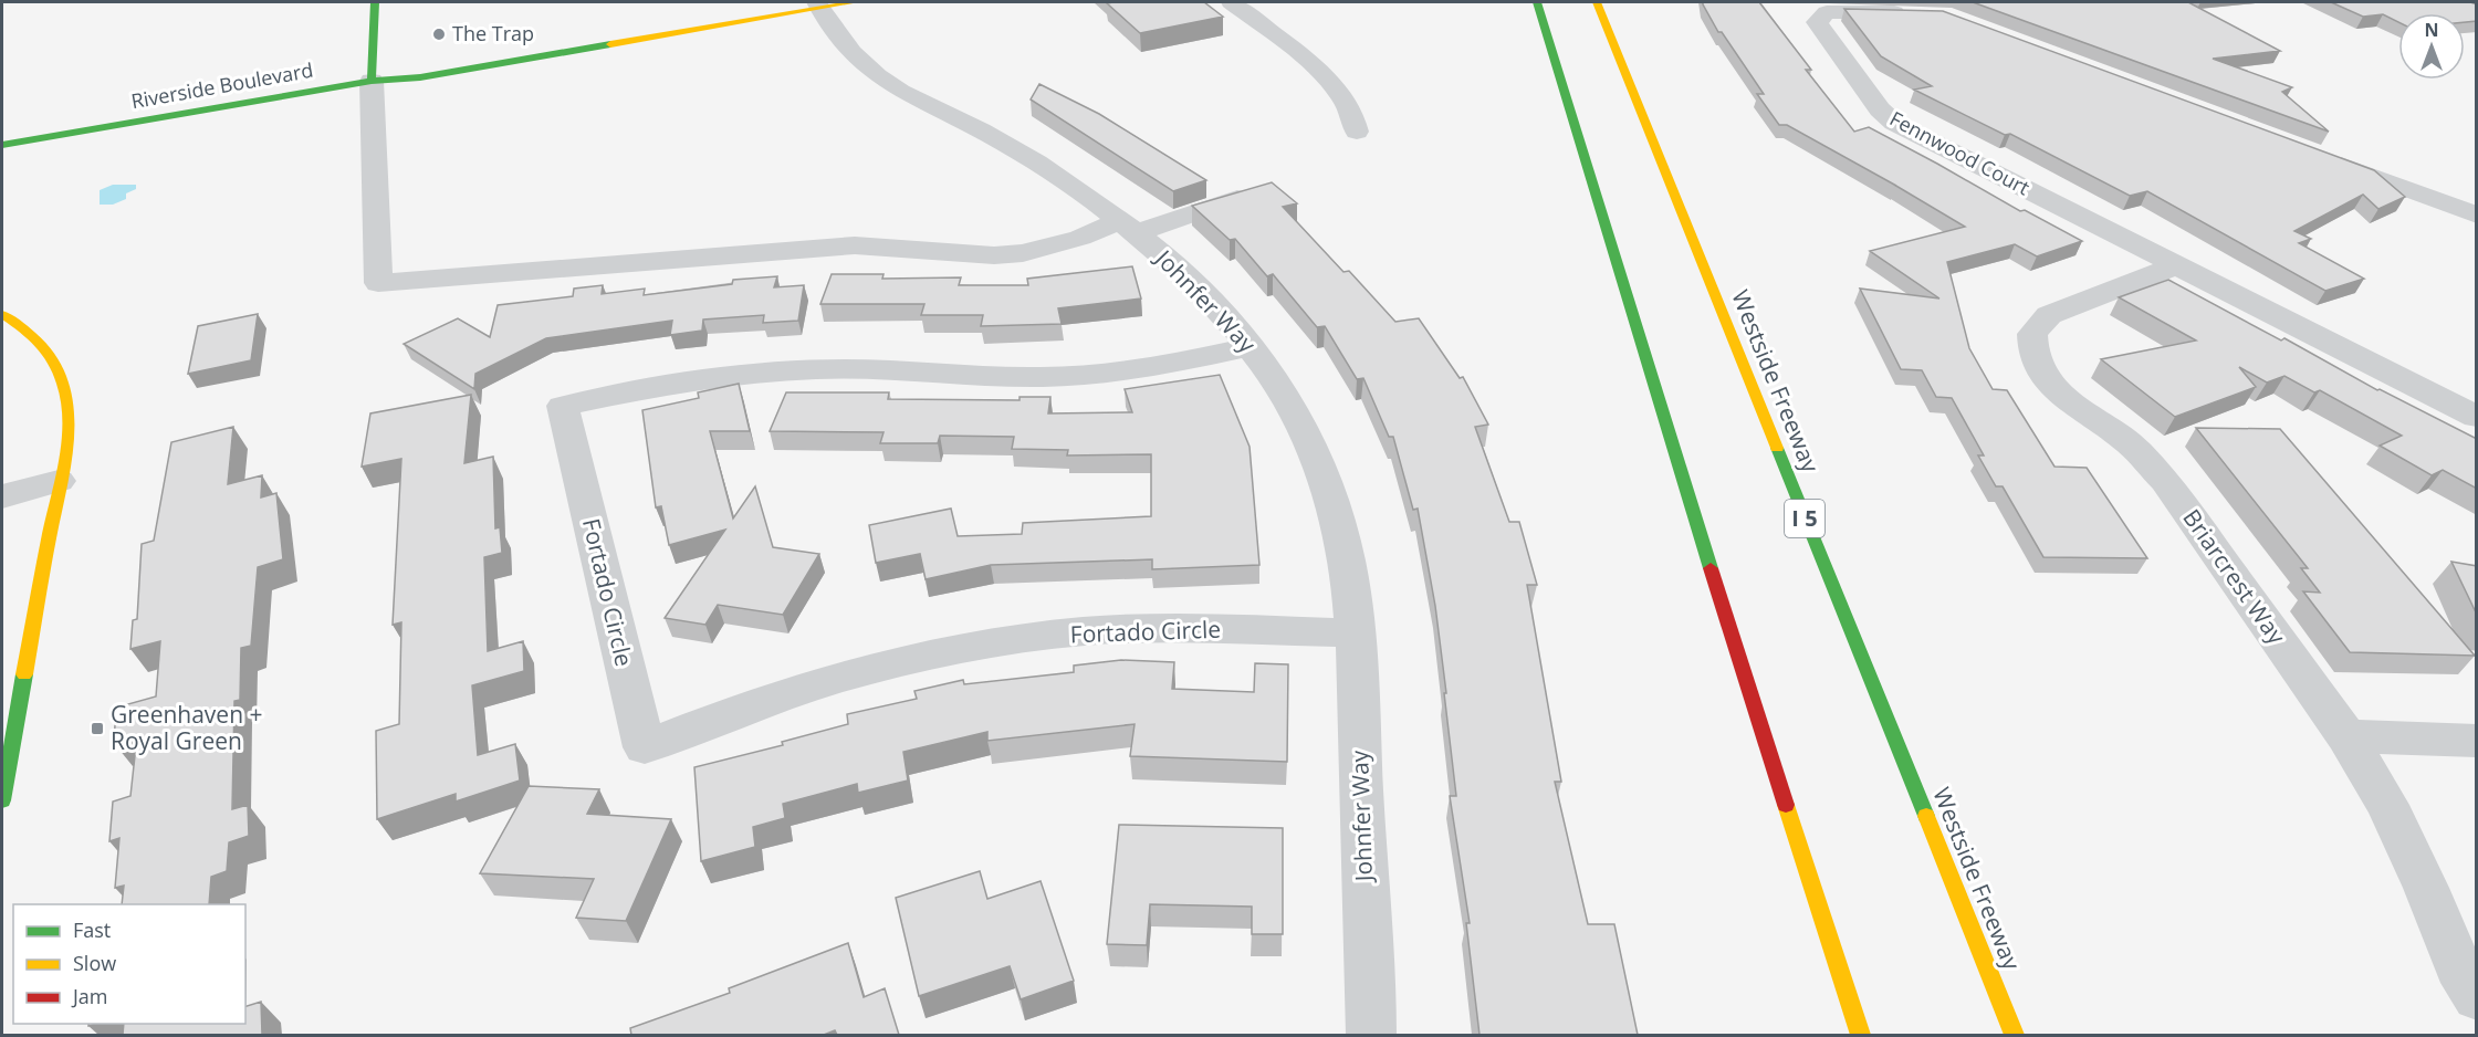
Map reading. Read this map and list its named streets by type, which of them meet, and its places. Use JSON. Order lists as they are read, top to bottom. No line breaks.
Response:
{"streets":{"main road":["Riverside Boulevard","Westside Freeway","I 5"],"street":["Fennwood Court","Johnfer Way","Briarcrest Way","Fortado Circle"]},"crossings":[["Fennwood Court","Briarcrest Way"],["Johnfer Way","Fortado Circle"]],"places":{"other":["The Trap"],"transit":["Greenhaven + Royal Green"]},"legend":["Fast","Slow","Jam"],"north":"top"}
